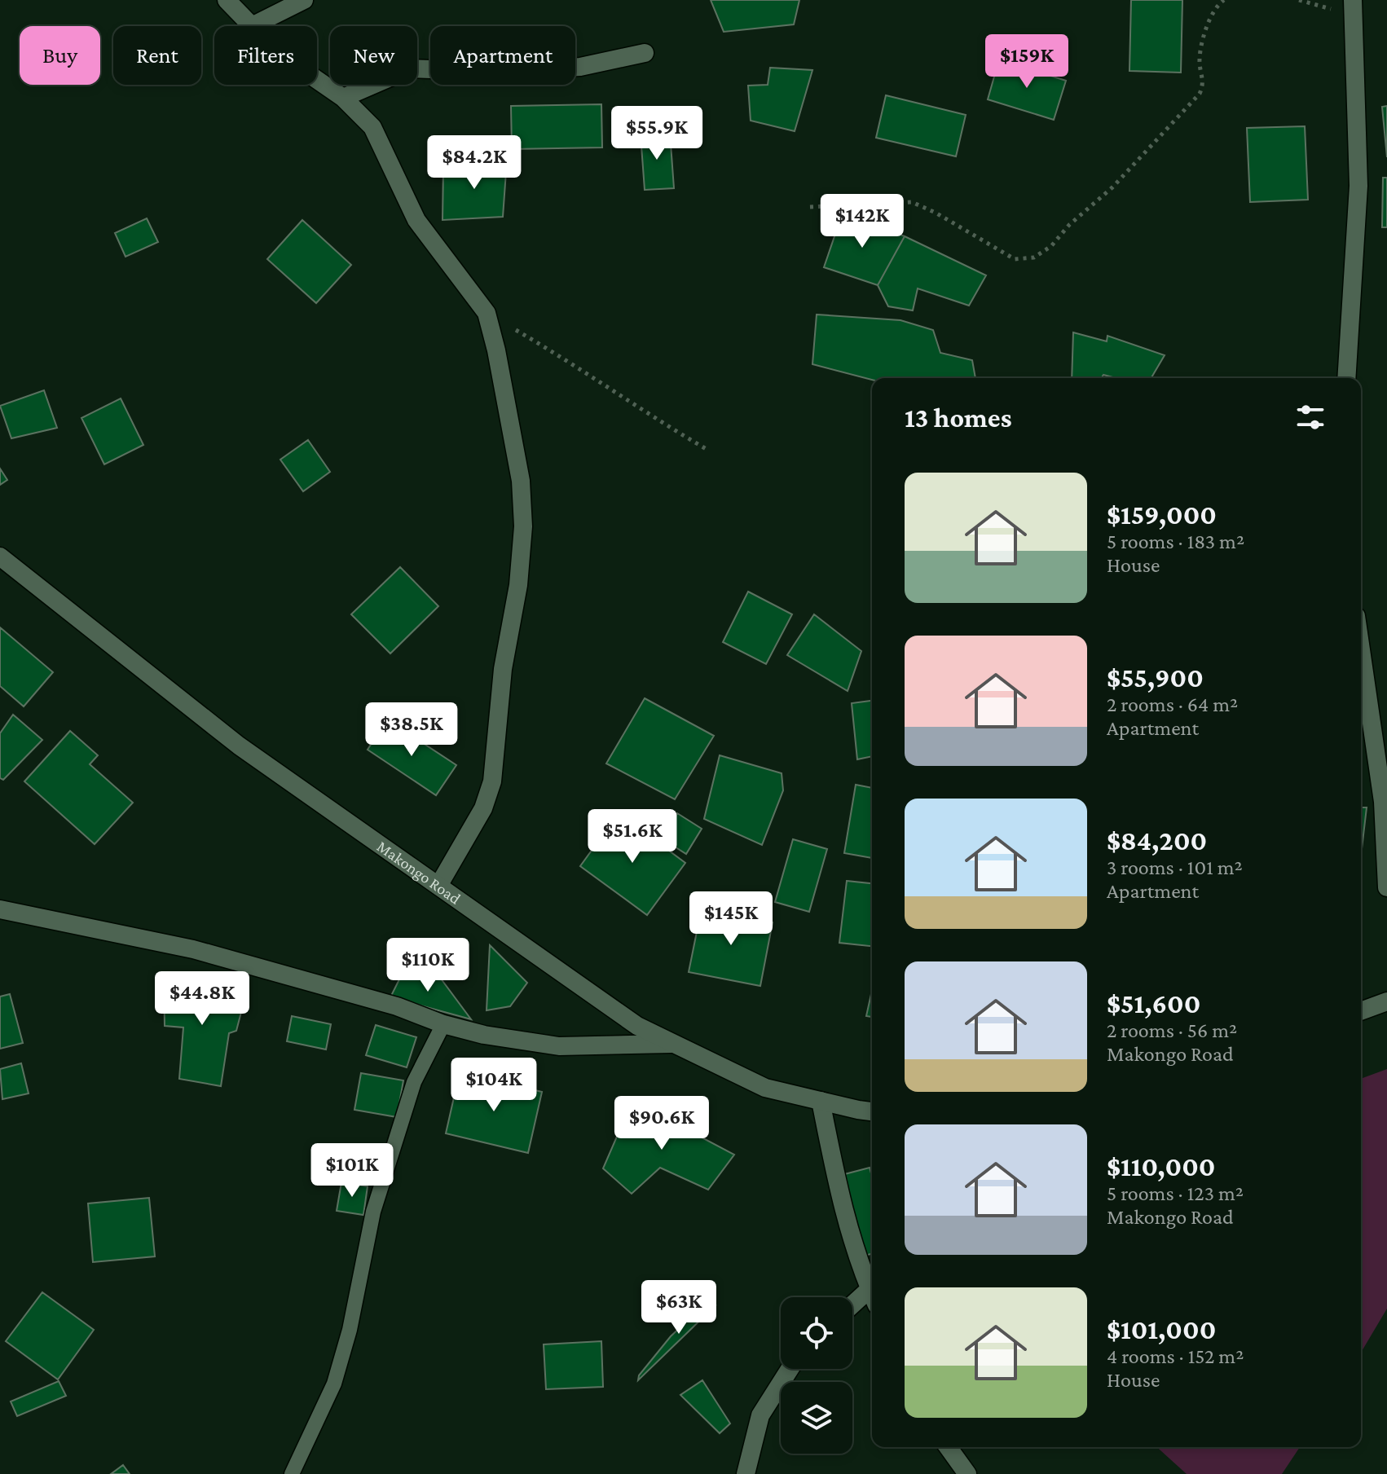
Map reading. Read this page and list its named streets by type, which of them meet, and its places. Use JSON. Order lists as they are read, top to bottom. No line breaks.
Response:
{"streets":{"street":["Makongo Road"]},"page":{"chip":["Buy","Rent","Filters","New","Apartment"],"price":["$159K","$55.9K","$84.2K","$142K","$38.5K","$51.6K","$145K","$110K","$44.8K","$104K","$90.6K","$101K","$63K"],"heading":"13 homes","list":[{"name":"$159,000","note":"5 rooms · 183 m² · House"},{"name":"$55,900","note":"2 rooms · 64 m² · Apartment"},{"name":"$84,200","note":"3 rooms · 101 m² · Apartment"},{"name":"$51,600","note":"2 rooms · 56 m² · Makongo Road"},{"name":"$110,000","note":"5 rooms · 123 m² · Makongo Road"},{"name":"$101,000","note":"4 rooms · 152 m² · House"}]}}
